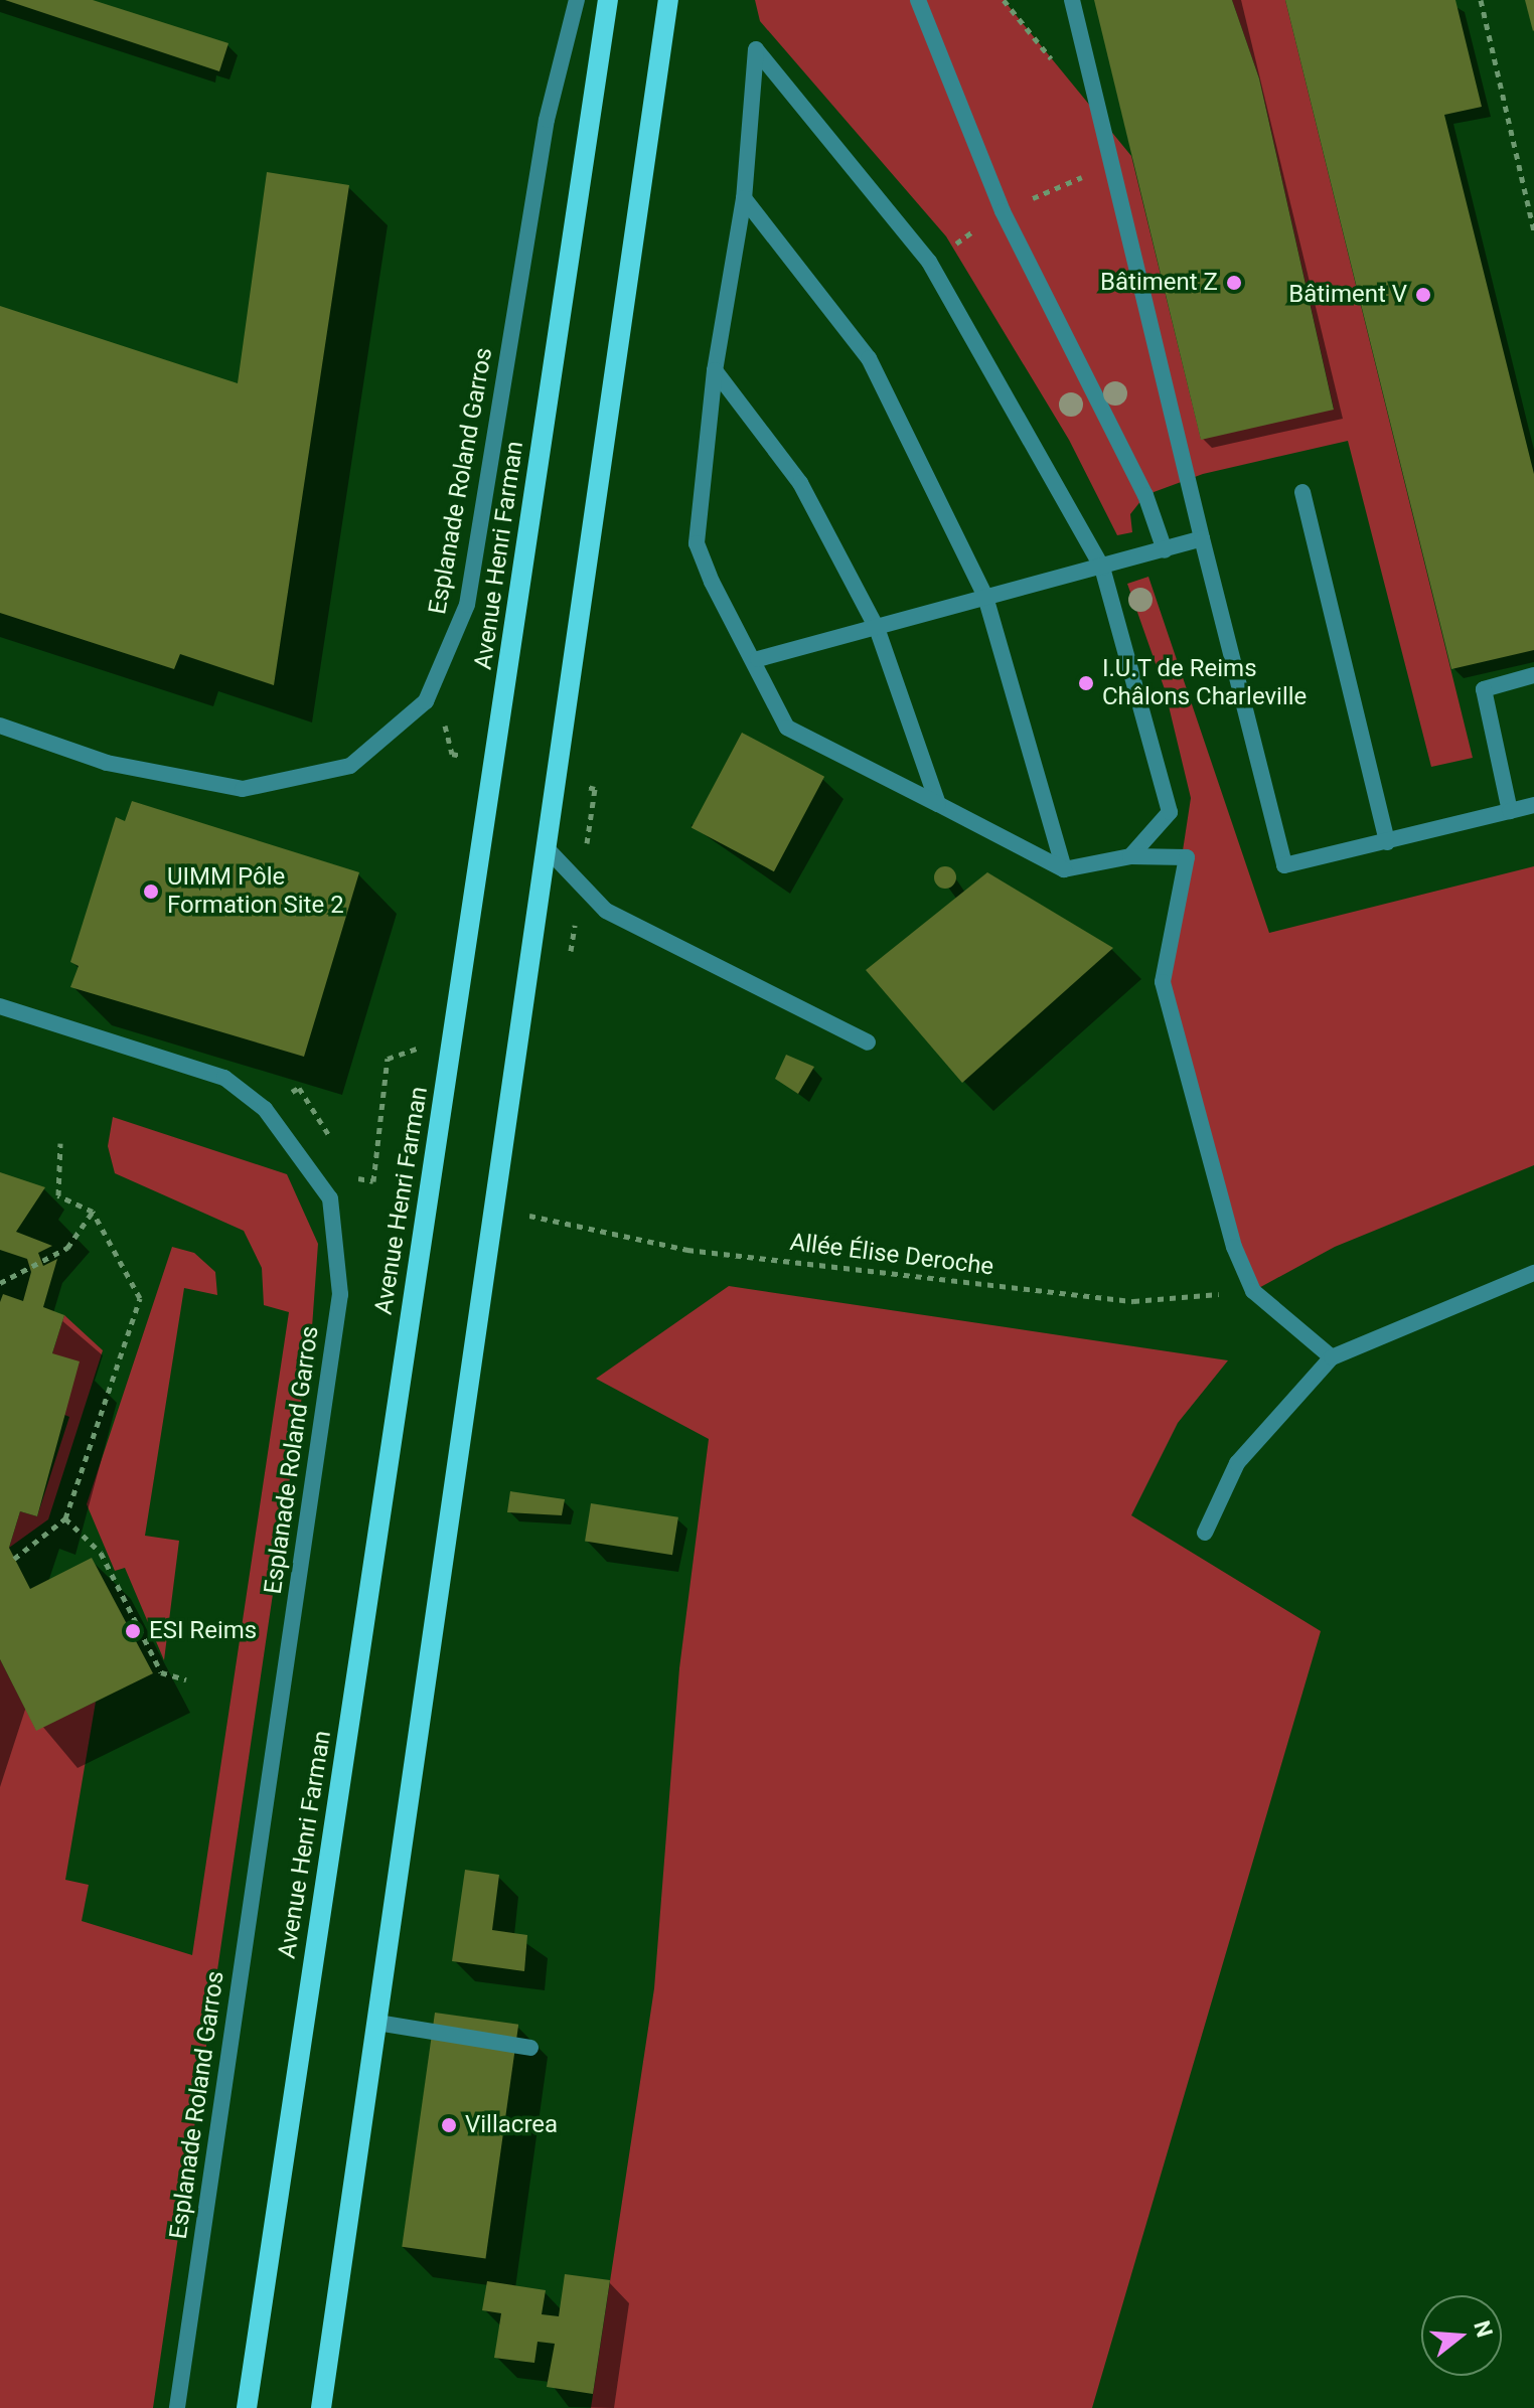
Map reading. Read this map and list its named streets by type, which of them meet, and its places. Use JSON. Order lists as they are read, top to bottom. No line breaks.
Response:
{"streets":{"main road":["Avenue Henri Farman"],"lane":["Esplanade Roland Garros"],"path":["Allée Élise Deroche"]},"places":["Bâtiment Z","Bâtiment V","I.U.T de Reims Châlons Charleville","UIMM Pôle Formation Site 2","ESI Reims","Villacrea"],"north":"right"}
